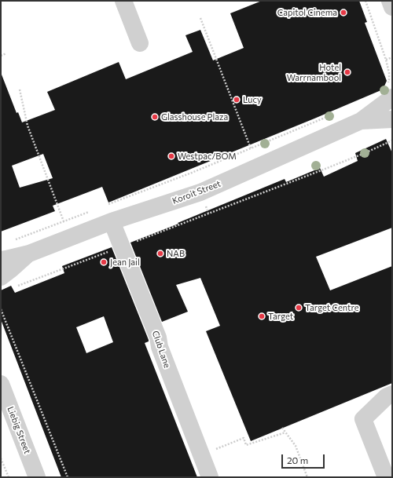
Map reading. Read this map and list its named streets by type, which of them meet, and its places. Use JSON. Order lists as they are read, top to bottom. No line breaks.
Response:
{"streets":{"street":["Koroit Street","Club Lane","Liebig Street"]},"crossings":[["Koroit Street","Club Lane"]],"places":["Capitol Cinema","Hotel Warrnambool","Lucy","Glasshouse Plaza","Westpac/BOM","NAB","Jean Jail","Target Centre","Target"],"scale_bar":"20 m"}
